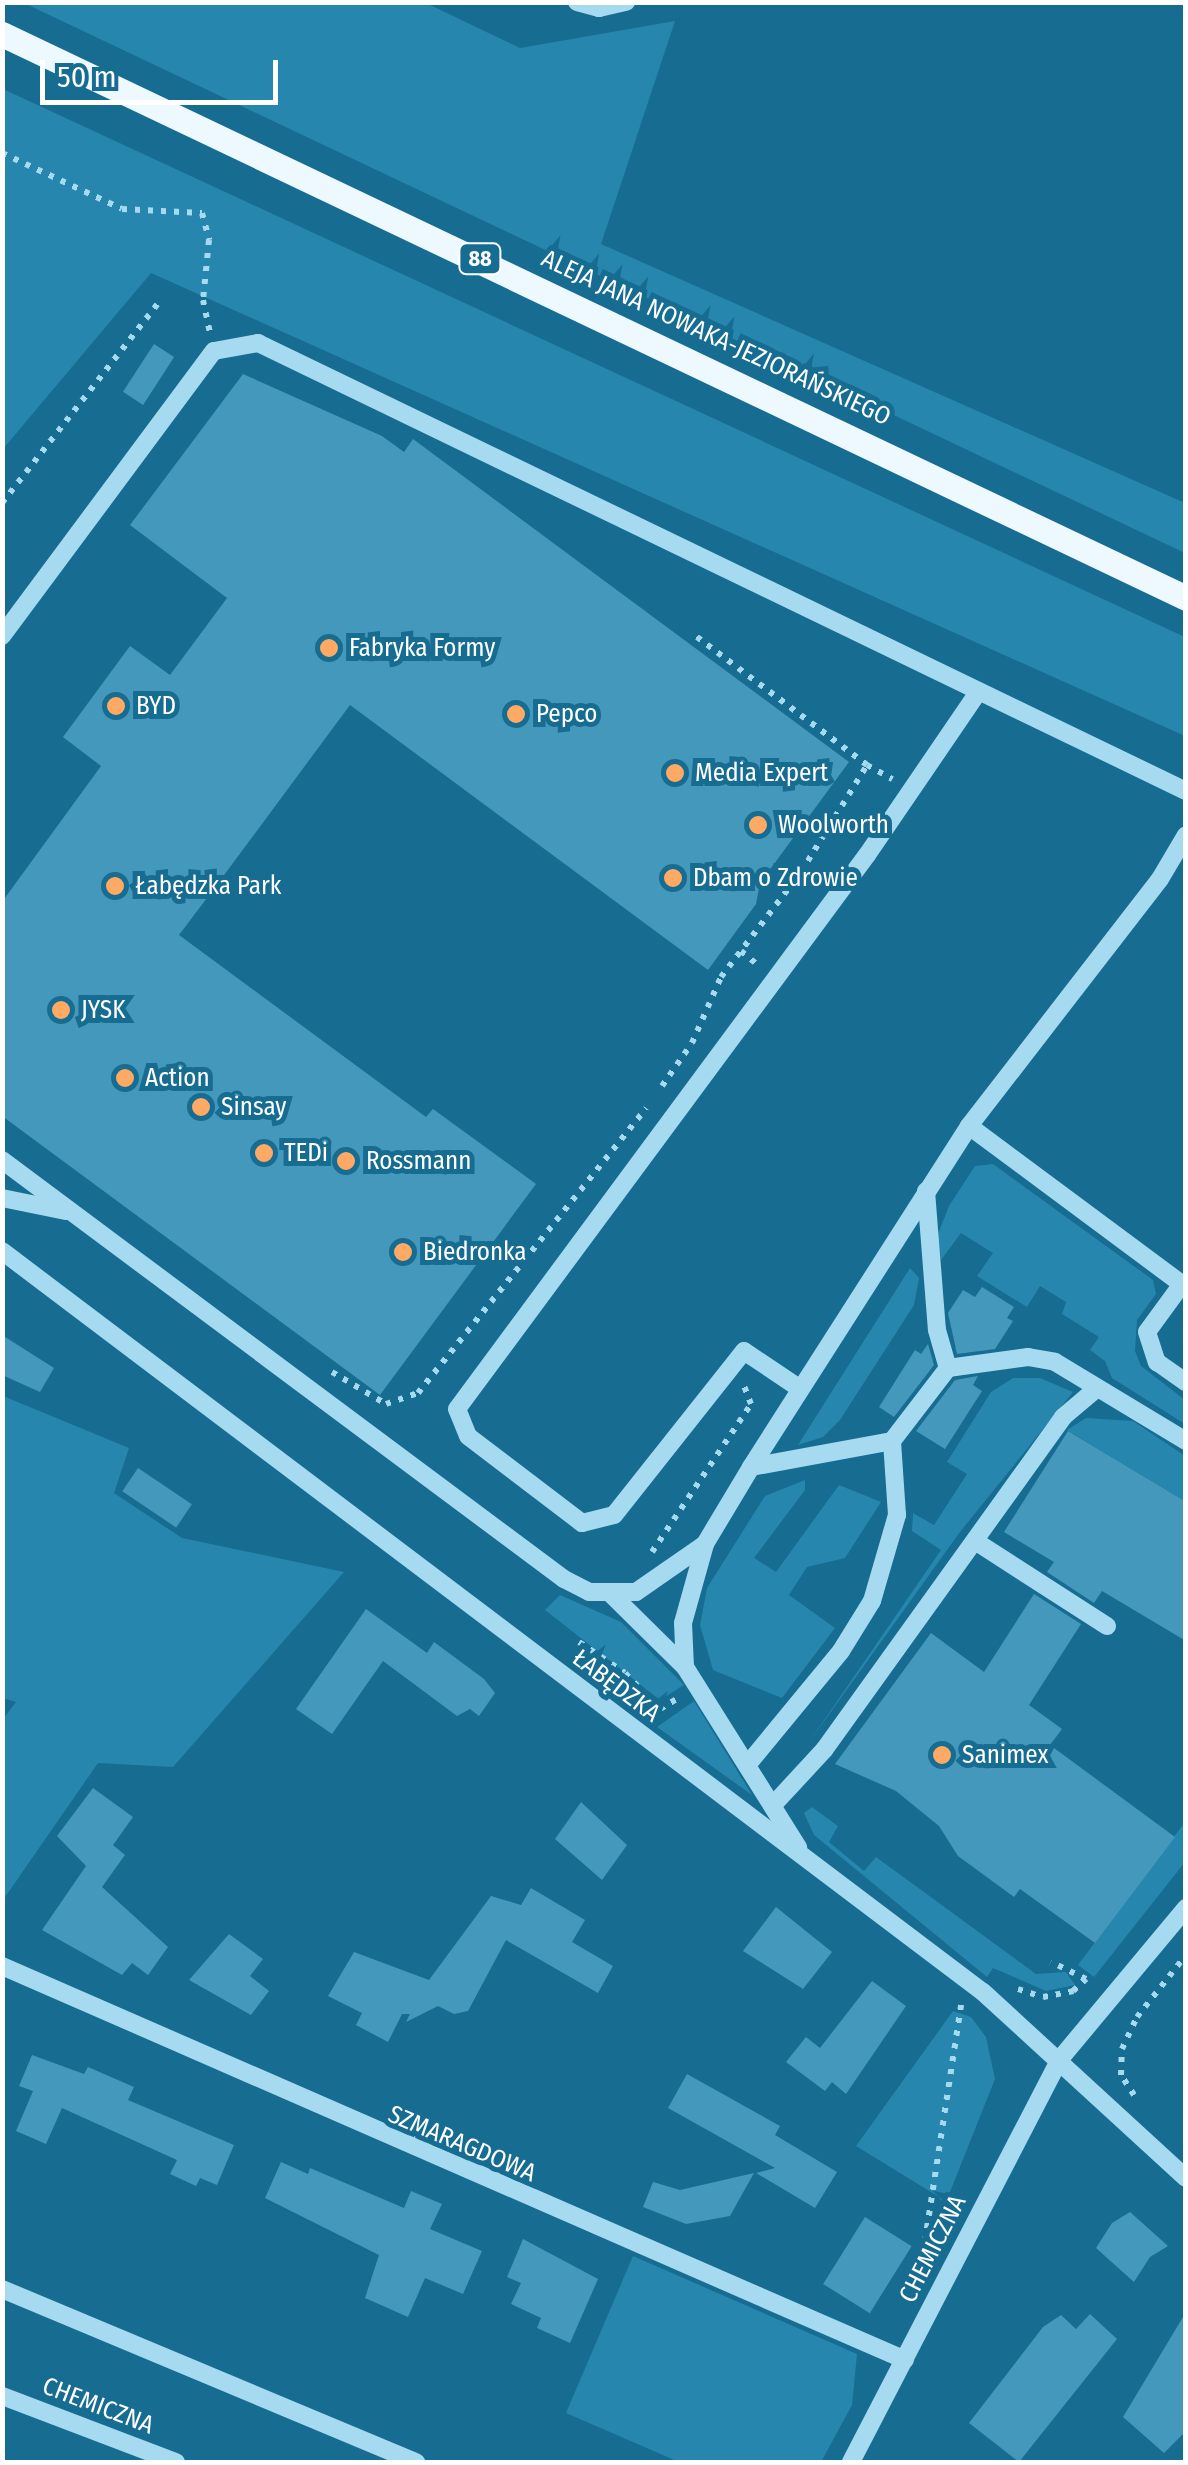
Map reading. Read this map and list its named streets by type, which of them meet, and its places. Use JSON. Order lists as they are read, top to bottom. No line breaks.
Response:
{"streets":{"main road":["88","ALEJA JANA NOWAKA-JEZIORAŃSKIEGO"],"street":["ŁABĘDZKA","SZMARAGDOWA","CHEMICZNA"]},"crossings":[["ŁABĘDZKA","CHEMICZNA"],["SZMARAGDOWA","CHEMICZNA"]],"places":["Fabryka Formy","BYD","Pepco","Media Expert","Woolworth","Dbam o Zdrowie","Łabędzka Park","JYSK","Action","Sinsay","TEDi","Rossmann","Biedronka","Sanimex"],"scale_bar":"50 m"}
